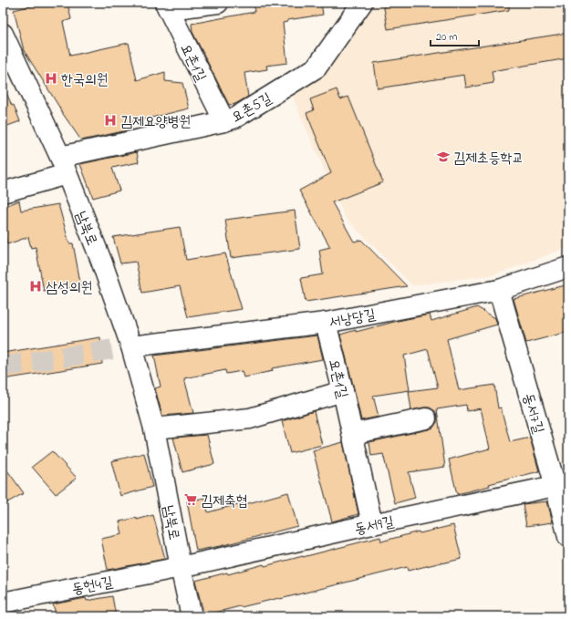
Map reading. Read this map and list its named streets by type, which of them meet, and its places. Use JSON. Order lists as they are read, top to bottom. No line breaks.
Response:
{"streets":{"street":["요촌1길","요촌5길","남북로","서낭당길","동서7길","동서9길","동헌4길"]},"crossings":[["요촌1길","요촌5길"],["요촌1길","서낭당길"],["요촌1길","동서9길"],["요촌5길","남북로"],["남북로","서낭당길"],["남북로","동서9길"],["남북로","동헌4길"],["서낭당길","동서7길"],["동서7길","동서9길"],["동서9길","동헌4길"]],"places":{"hospital":["한국의원","김제요양병원","삼성의원"],"school or university":["김제초등학교"],"supermarket":["김제축협"]},"scale_bar":"20 m"}
